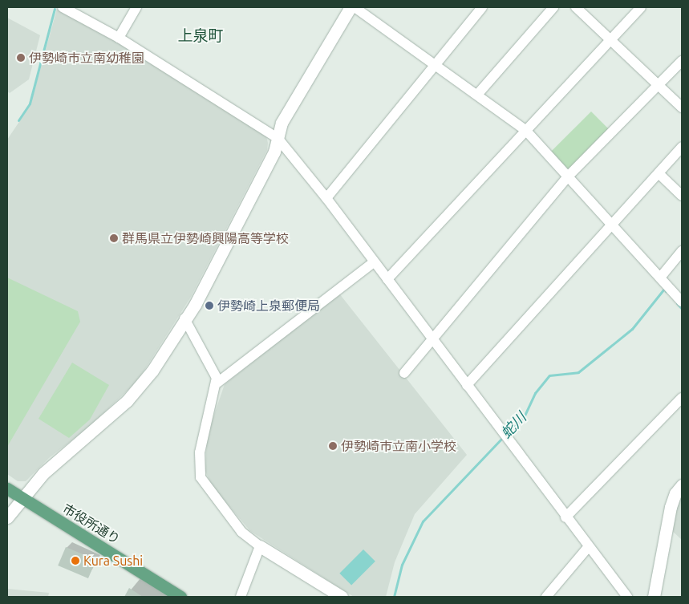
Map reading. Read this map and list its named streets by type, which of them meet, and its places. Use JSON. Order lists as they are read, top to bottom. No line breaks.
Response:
{"streets":{"main road":["市役所通り"]},"districts":["上泉町"],"water":["蛇川"],"places":["伊勢崎市立南幼稚園","群馬県立伊勢崎興陽高等学校","伊勢崎上泉郵便局","伊勢崎市立南小学校","Kura Sushi"]}
